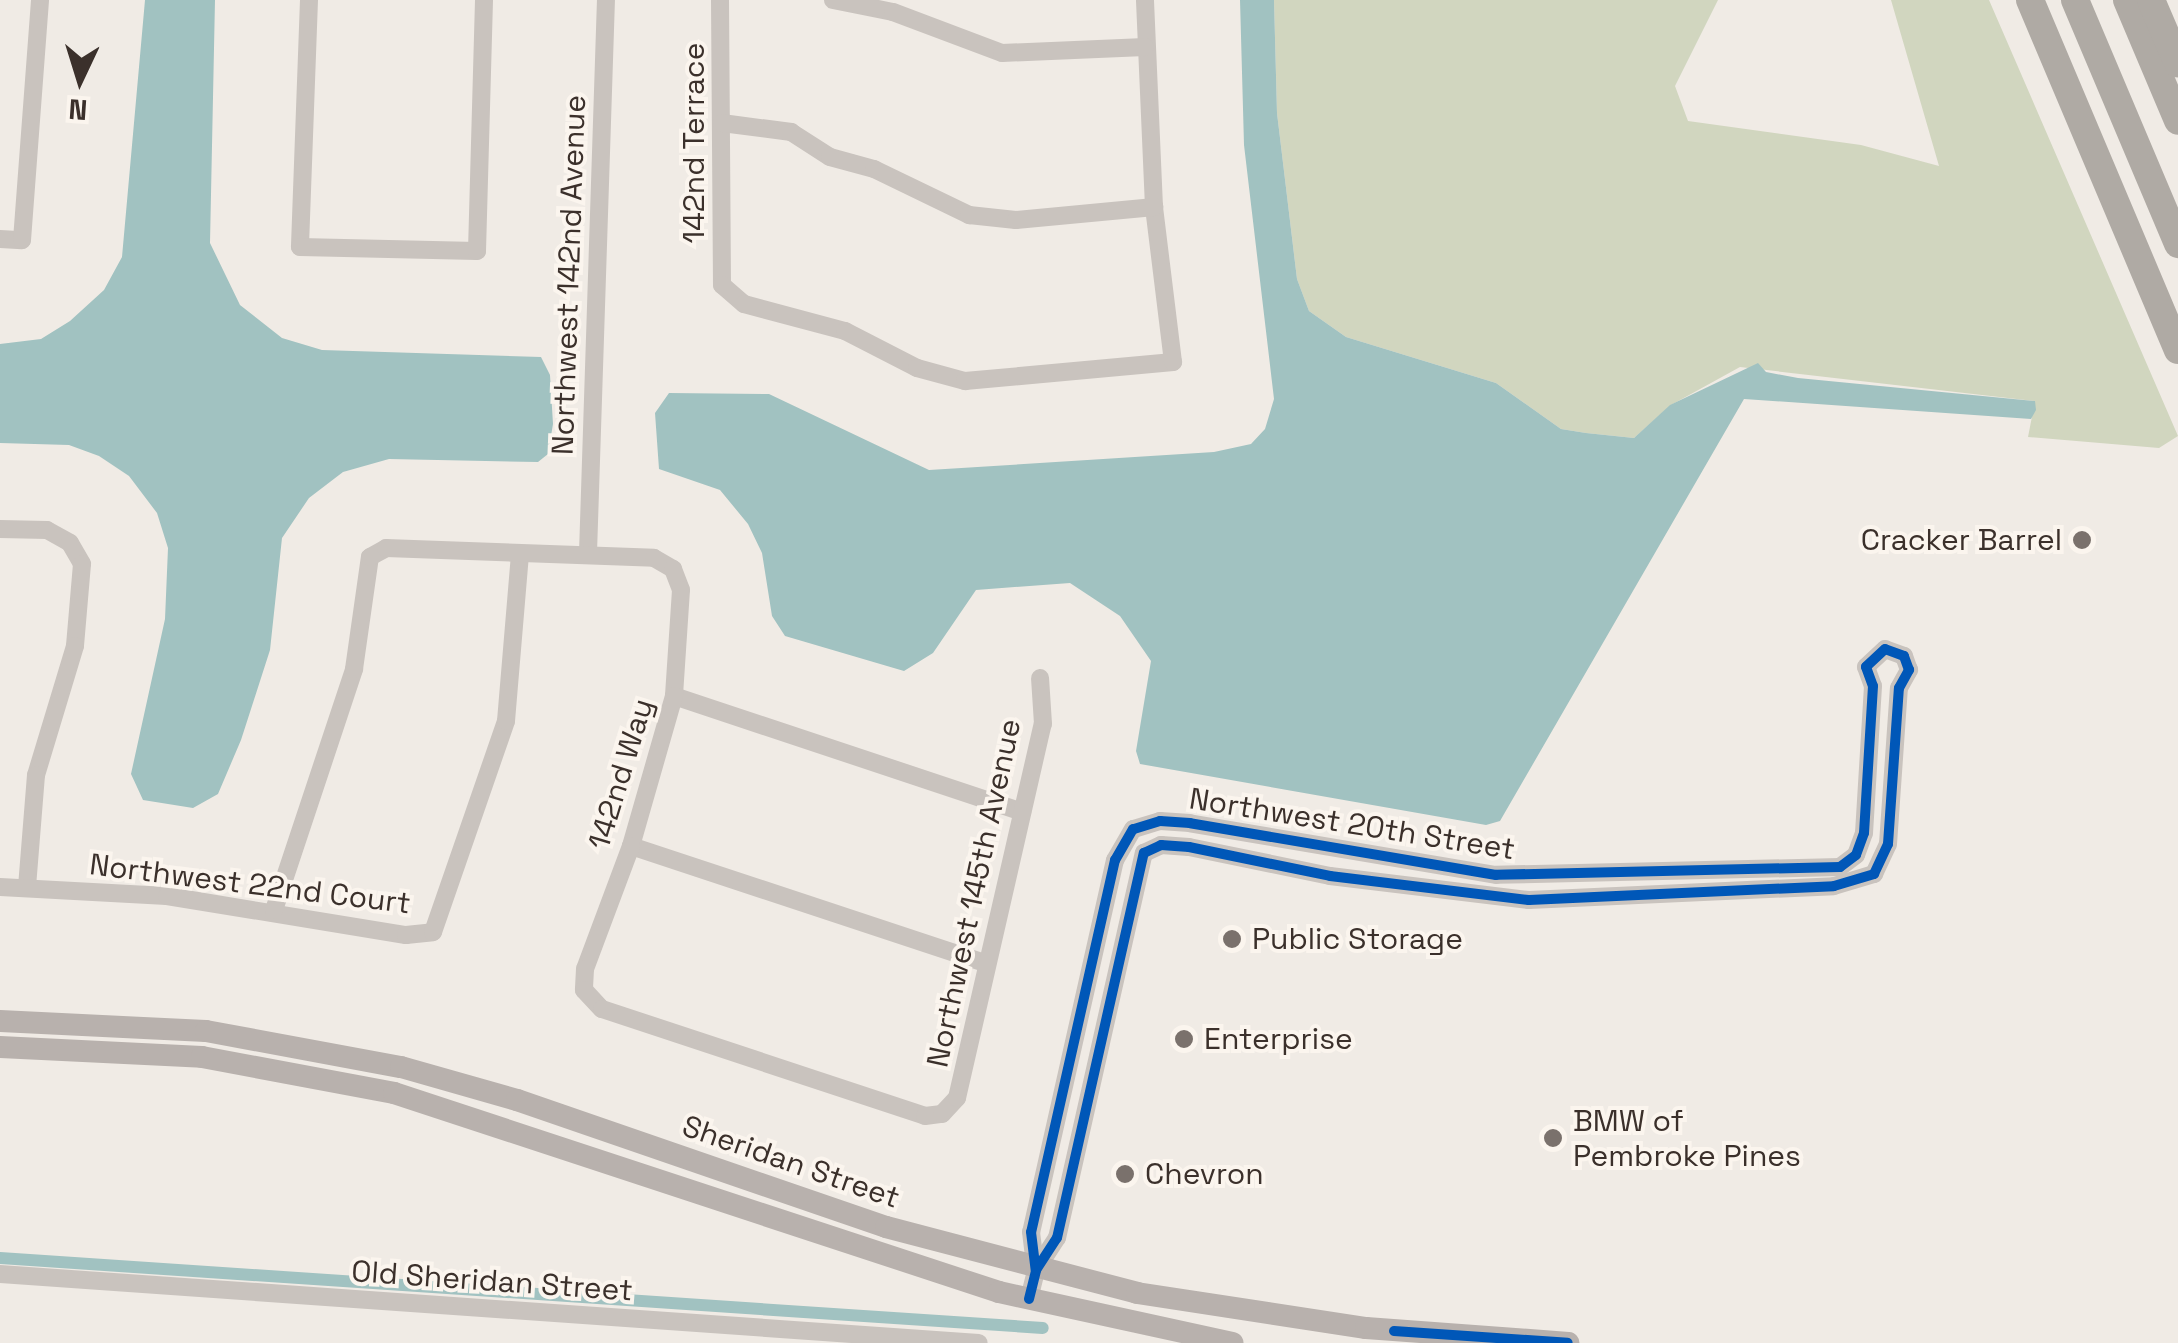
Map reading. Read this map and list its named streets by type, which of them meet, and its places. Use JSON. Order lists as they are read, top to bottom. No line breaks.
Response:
{"streets":{"main road":["Sheridan Street"],"street":["142nd Terrace","Northwest 142nd Avenue","142nd Way","Northwest 20th Street","Northwest 22nd Court","Northwest 145th Avenue","Old Sheridan Street"]},"crossings":[["Northwest 142nd Avenue","142nd Way"],["142nd Way","Northwest 145th Avenue"],["Northwest 20th Street","Sheridan Street"]],"places":["Cracker Barrel","Public Storage","Enterprise","BMW of Pembroke Pines","Chevron"],"north":"bottom"}
